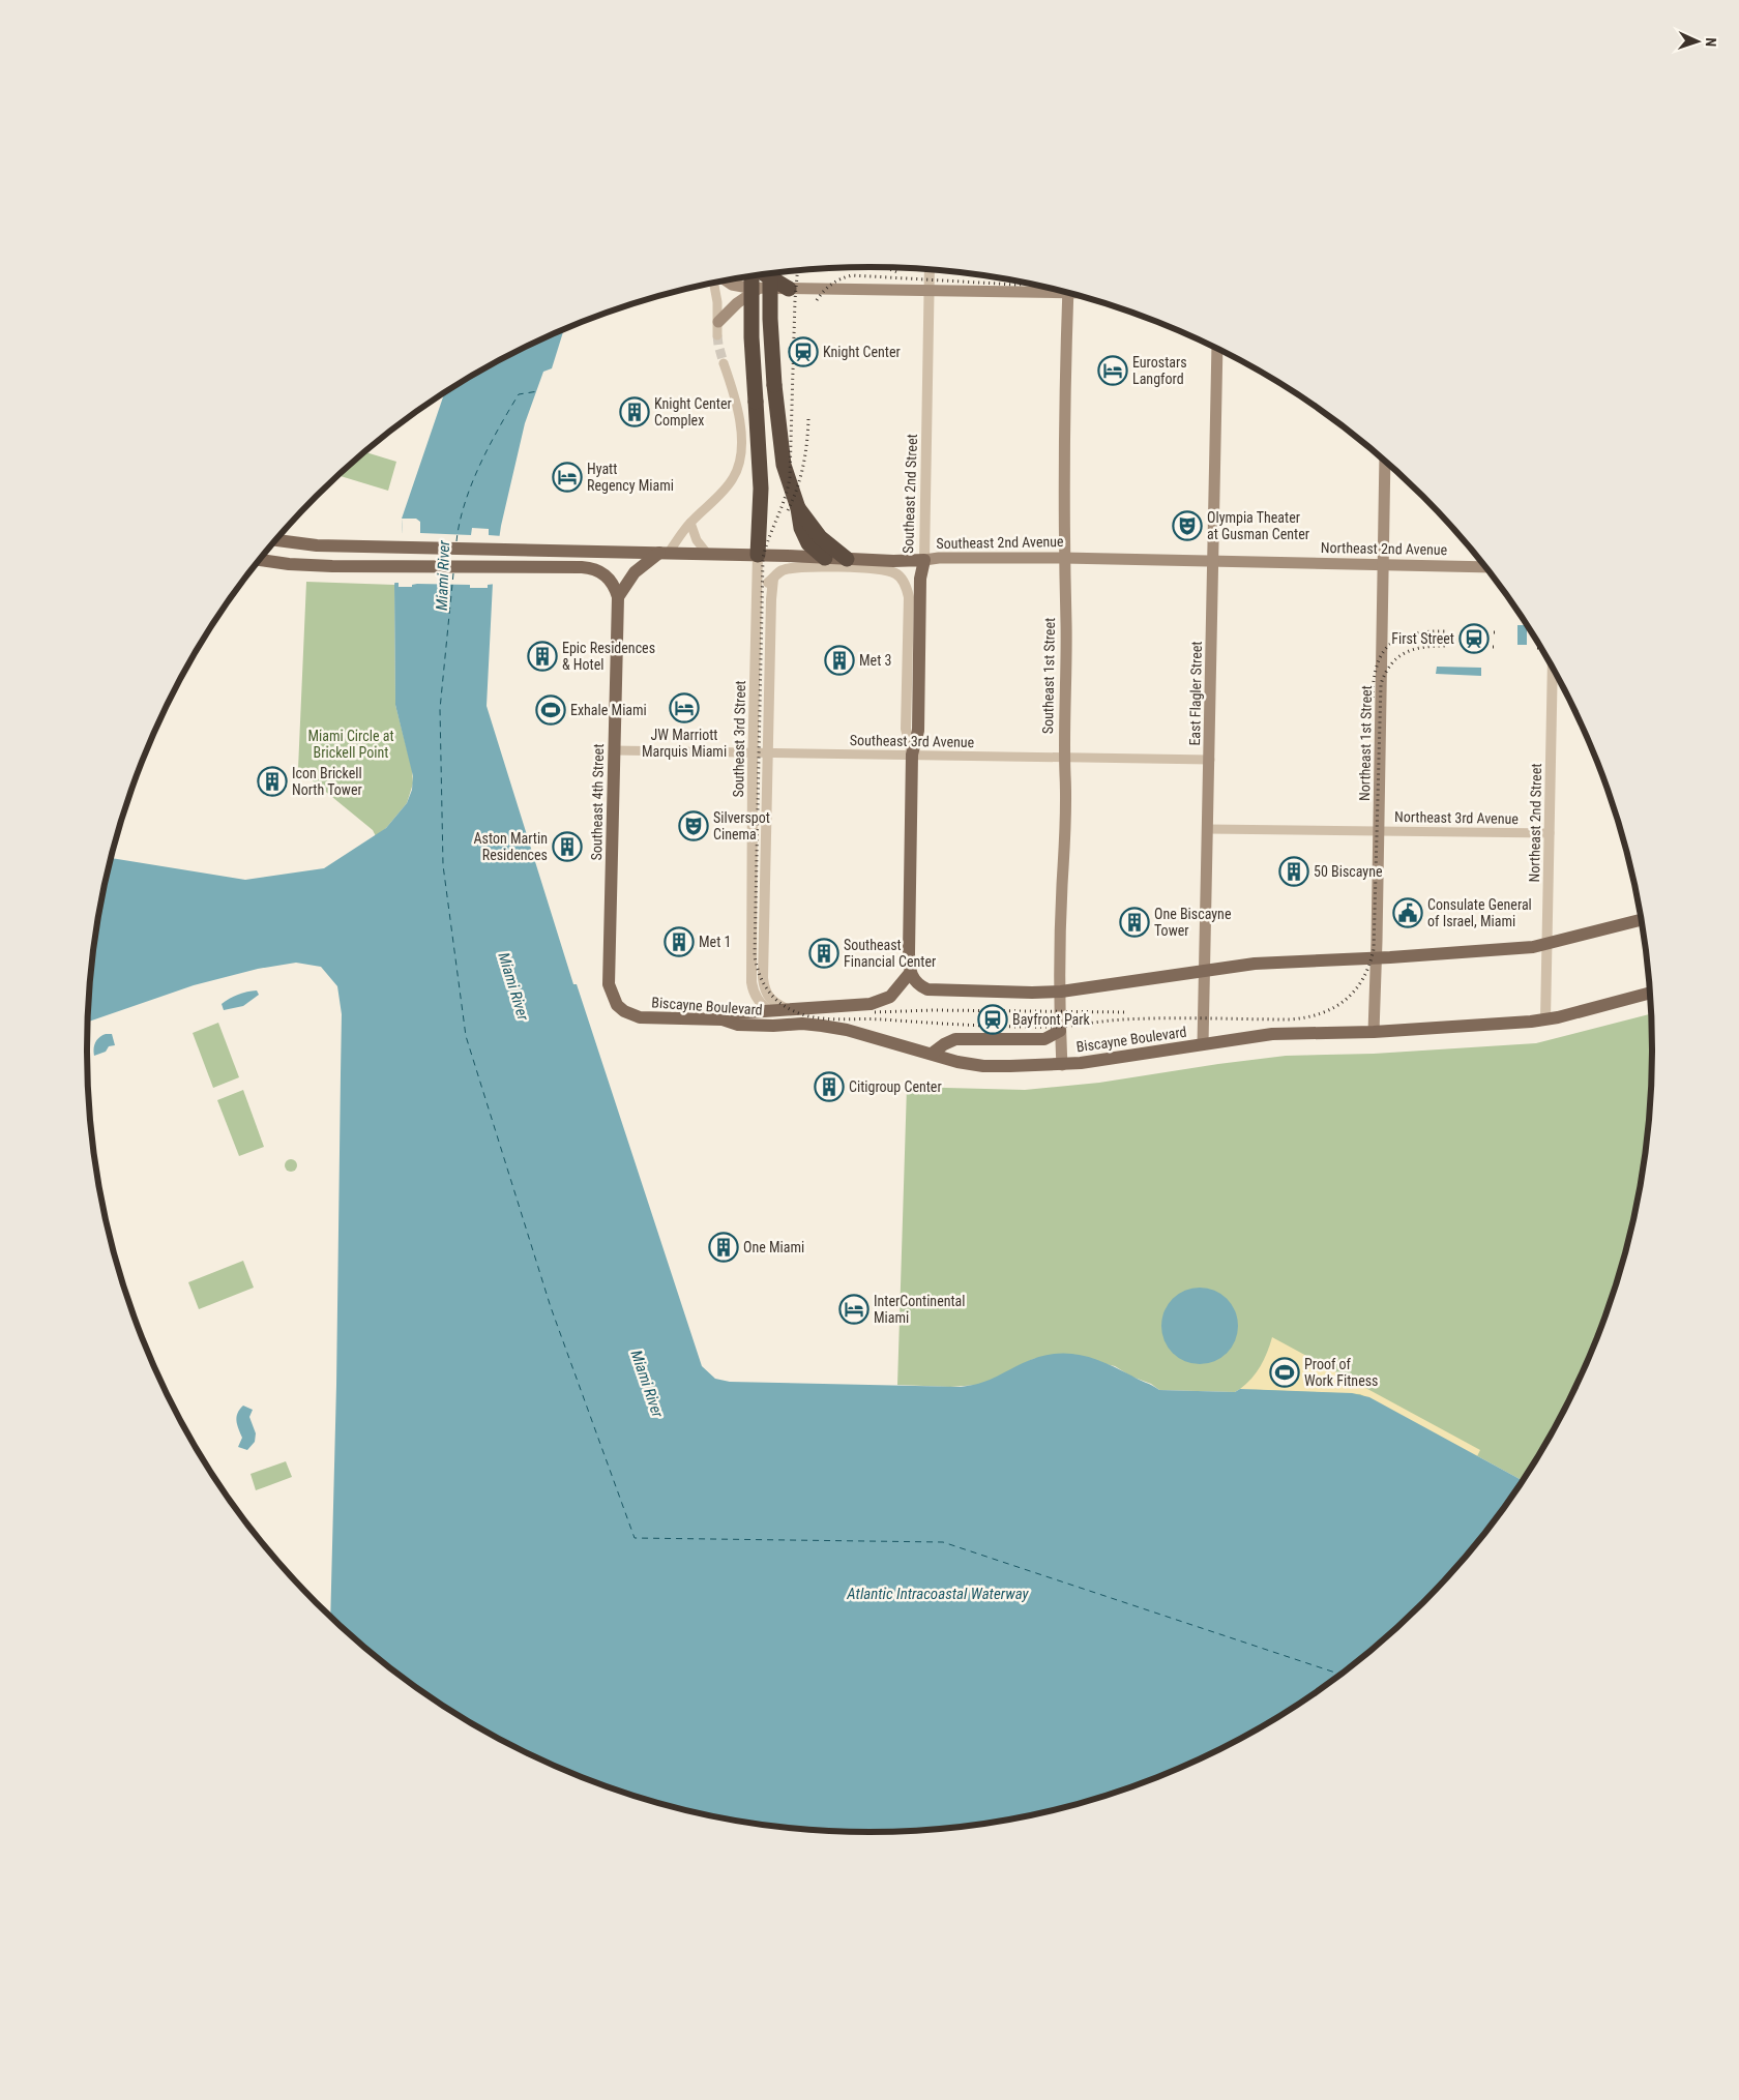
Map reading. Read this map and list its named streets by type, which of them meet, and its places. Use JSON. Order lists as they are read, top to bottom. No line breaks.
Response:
{"streets":{"main road":["Southeast 2nd Street","Southeast 2nd Avenue","Northeast 2nd Avenue","Southeast 1st Street","East Flagler Street","Northeast 1st Street","Southeast 4th Street","Biscayne Boulevard"],"street":["Southeast 3rd Street","Southeast 3rd Avenue","Northeast 3rd Avenue","Northeast 2nd Street"]},"crossings":[["Southeast 2nd Street","Southeast 2nd Avenue"],["Southeast 2nd Street","Southeast 3rd Avenue"],["Southeast 2nd Avenue","Northeast 2nd Avenue"],["Southeast 2nd Avenue","Southeast 1st Street"],["Southeast 2nd Avenue","East Flagler Street"],["Southeast 2nd Avenue","Southeast 3rd Street"],["Northeast 2nd Avenue","East Flagler Street"],["Northeast 2nd Avenue","Northeast 1st Street"],["Southeast 1st Street","Southeast 3rd Avenue"],["Southeast 1st Street","Biscayne Boulevard"],["East Flagler Street","Southeast 3rd Avenue"],["East Flagler Street","Northeast 3rd Avenue"],["East Flagler Street","Biscayne Boulevard"],["Southeast 3rd Street","Southeast 3rd Avenue"],["Southeast 3rd Avenue","Southeast 4th Street"],["Northeast 1st Street","Northeast 3rd Avenue"],["Northeast 1st Street","Biscayne Boulevard"],["Southeast 4th Street","Biscayne Boulevard"],["Northeast 3rd Avenue","Northeast 2nd Street"],["Northeast 2nd Street","Biscayne Boulevard"]],"water":["Miami River","Atlantic Intracoastal Waterway"],"parks":["Miami Circle at Brickell Point"],"places":{"station":["Knight Center","First Street","Bayfront Park"],"hotel":["Eurostars Langford","Hyatt Regency Miami","JW Marriott Marquis Miami","InterContinental Miami"],"building":["Knight Center Complex","Epic Residences & Hotel","Met 3","Icon Brickell North Tower","Aston Martin Residences","50 Biscayne","One Biscayne Tower","Met 1","Southeast Financial Center","Citigroup Center","One Miami"],"theatre":["Olympia Theater at Gusman Center","Silverspot Cinema"],"sports":["Exhale Miami","Proof of Work Fitness"],"public building":["Consulate General of Israel, Miami"]},"north":"right"}
